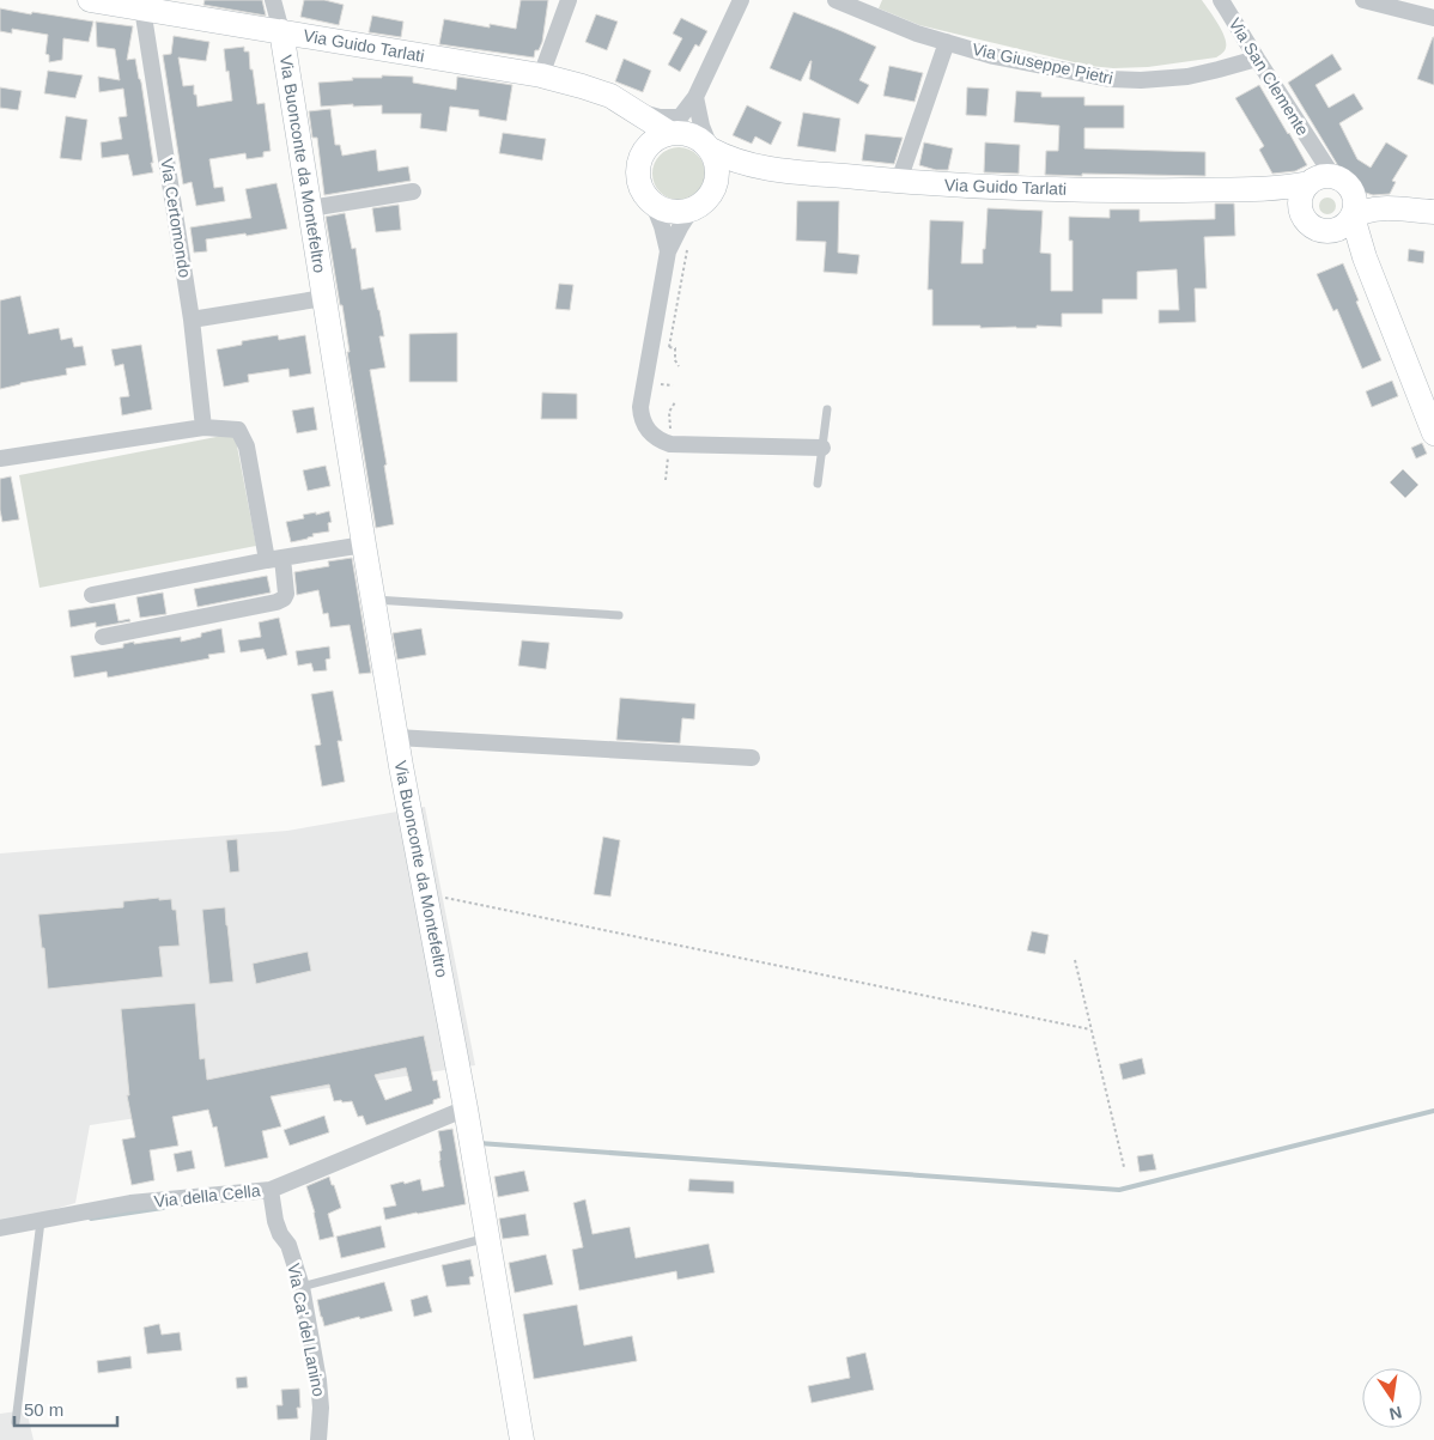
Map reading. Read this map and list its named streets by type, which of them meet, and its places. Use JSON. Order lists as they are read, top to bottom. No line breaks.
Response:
{"streets":{"main road":["Via Guido Tarlati","Via Buonconte da Montefeltro"],"street":["Via Giuseppe Pietri","Via San Clemente","Via Certomondo","Via della Cella","Via Ca' del Lanino"]},"crossings":[["Via Guido Tarlati","Via San Clemente"],["Via Guido Tarlati","Via Buonconte da Montefeltro"],["Via Guido Tarlati","Via Certomondo"],["Via Giuseppe Pietri","Via San Clemente"],["Via Buonconte da Montefeltro","Via della Cella"],["Via della Cella","Via Ca' del Lanino"]],"scale_bar":"50 m","north":"bottom"}
